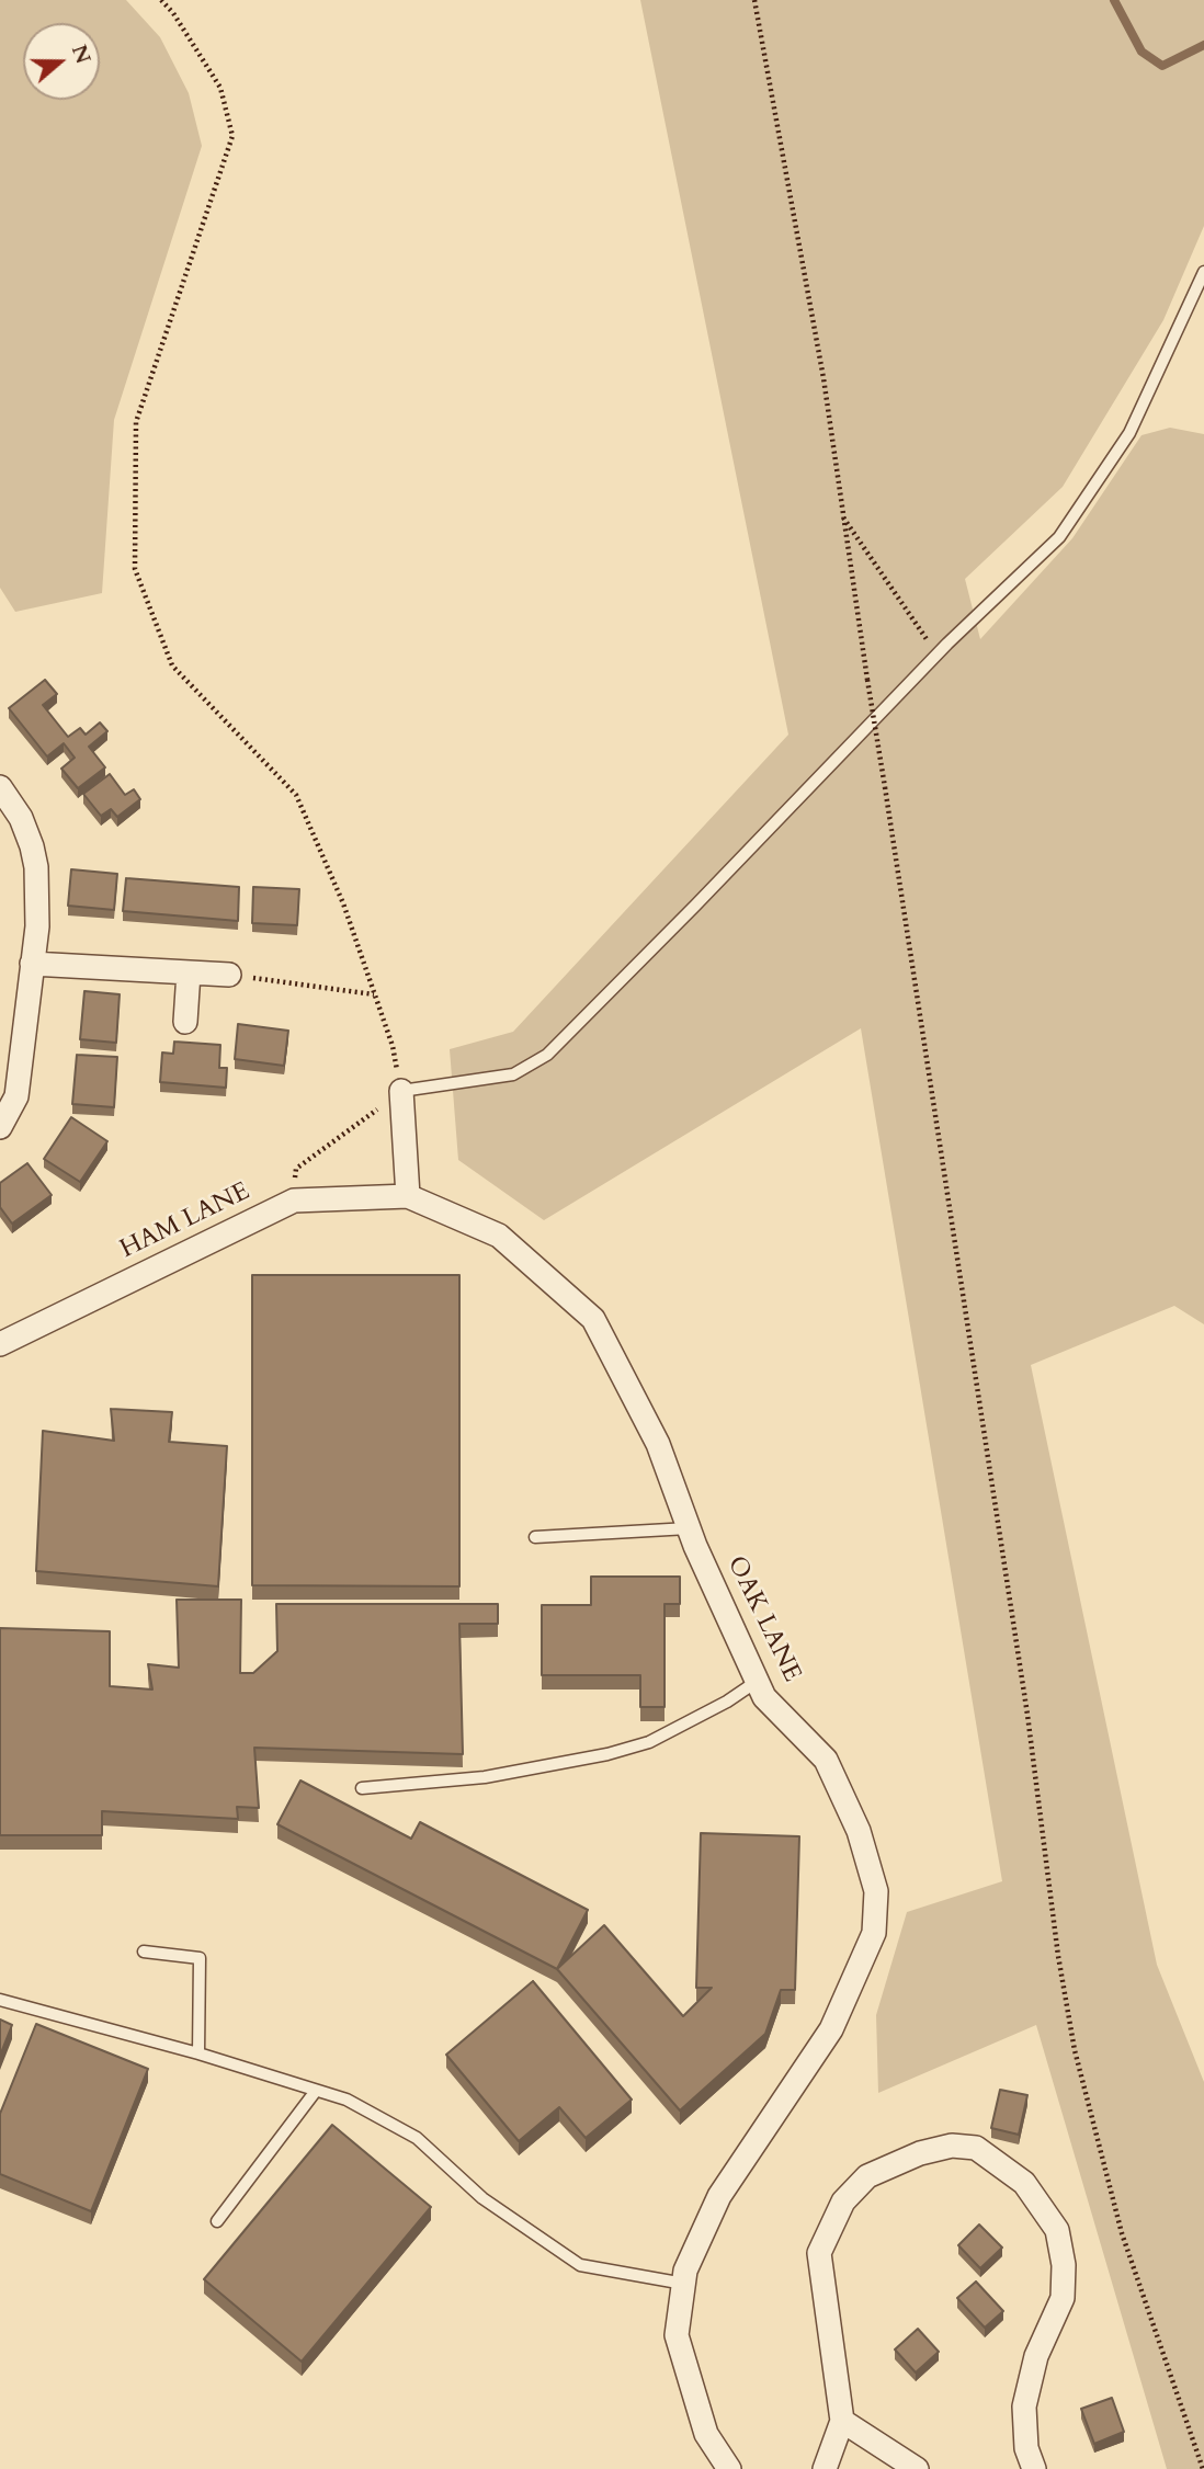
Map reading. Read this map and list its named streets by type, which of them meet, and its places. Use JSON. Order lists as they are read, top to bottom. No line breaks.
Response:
{"streets":{"street":["HAM LANE","OAK LANE"]},"crossings":[["HAM LANE","OAK LANE"]],"north":"right"}
